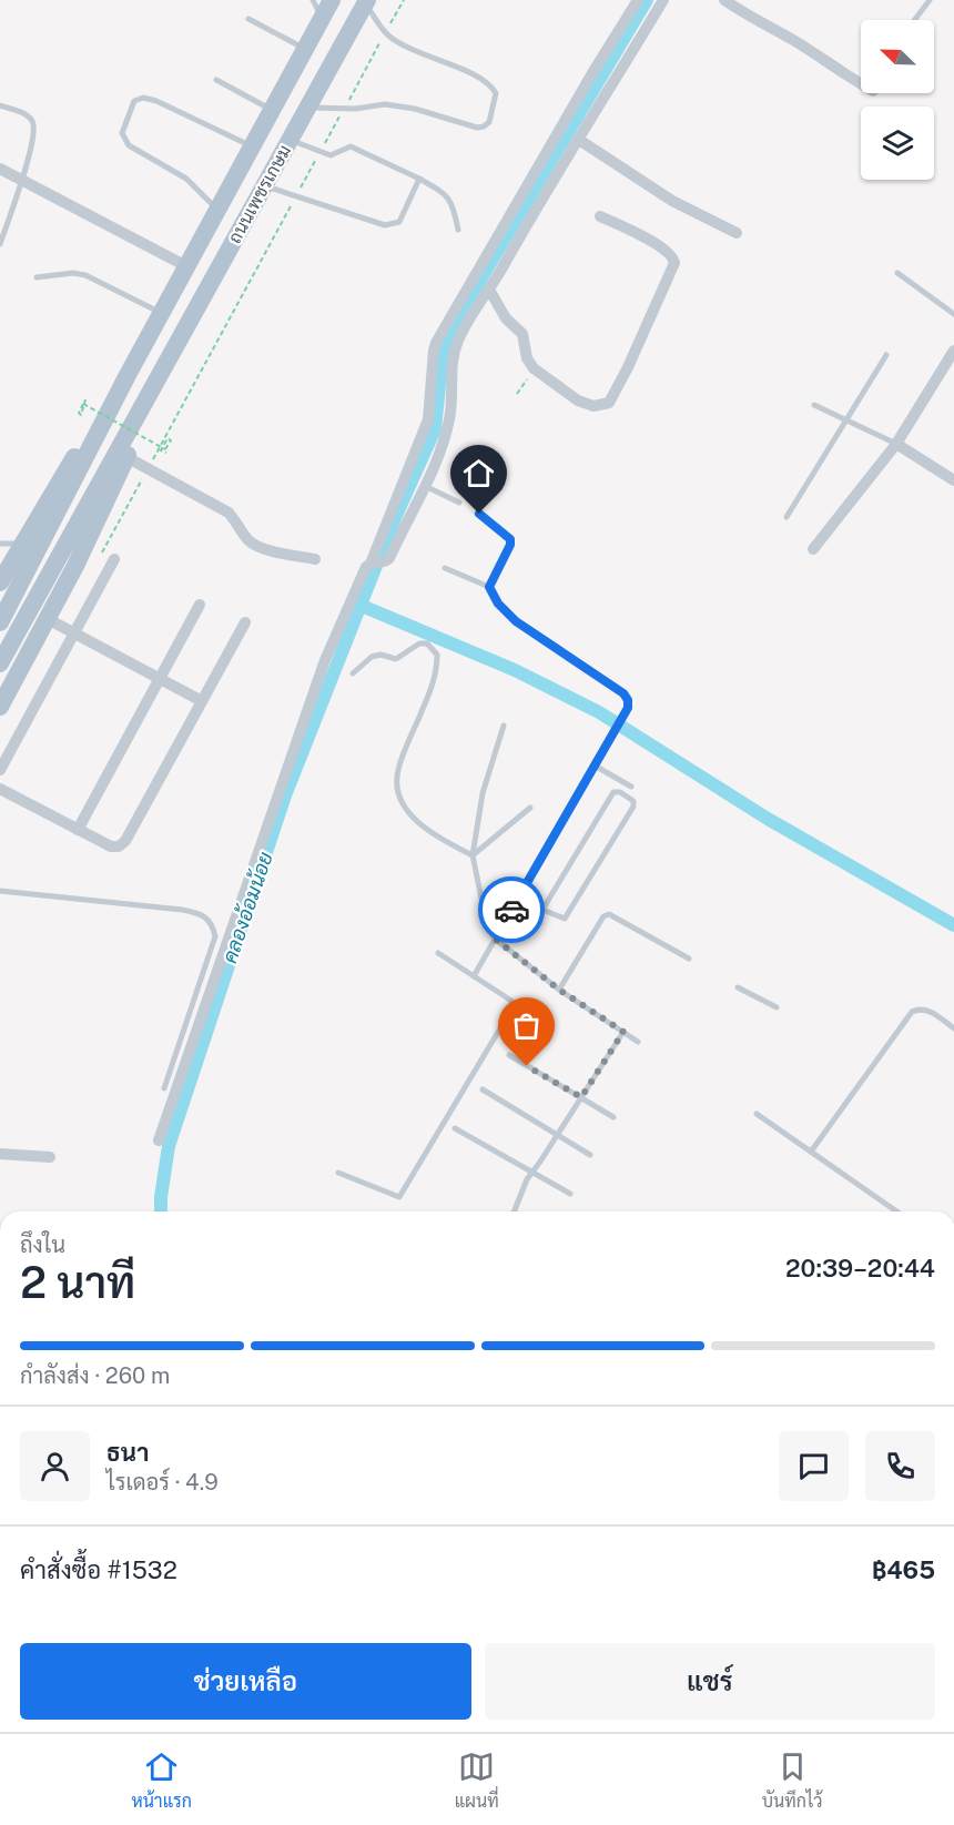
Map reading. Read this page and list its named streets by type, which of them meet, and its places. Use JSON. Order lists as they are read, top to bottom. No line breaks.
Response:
{"streets":{"main road":["ถนนเพชรเกษม"]},"water":["คลองอ้อมน้อย"],"north":"top left","page":{"heading":["2 นาที","ถึงใน","20:39–20:44"],"panel":["ธนา","ไรเดอร์ · 4.9","คำสั่งซื้อ #1532","฿465"],"bar":"กำลังส่ง · 260 m","buttons":["ช่วยเหลือ","แชร์"],"tabs":["หน้าแรก","แผนที่","บันทึกไว้"]}}
